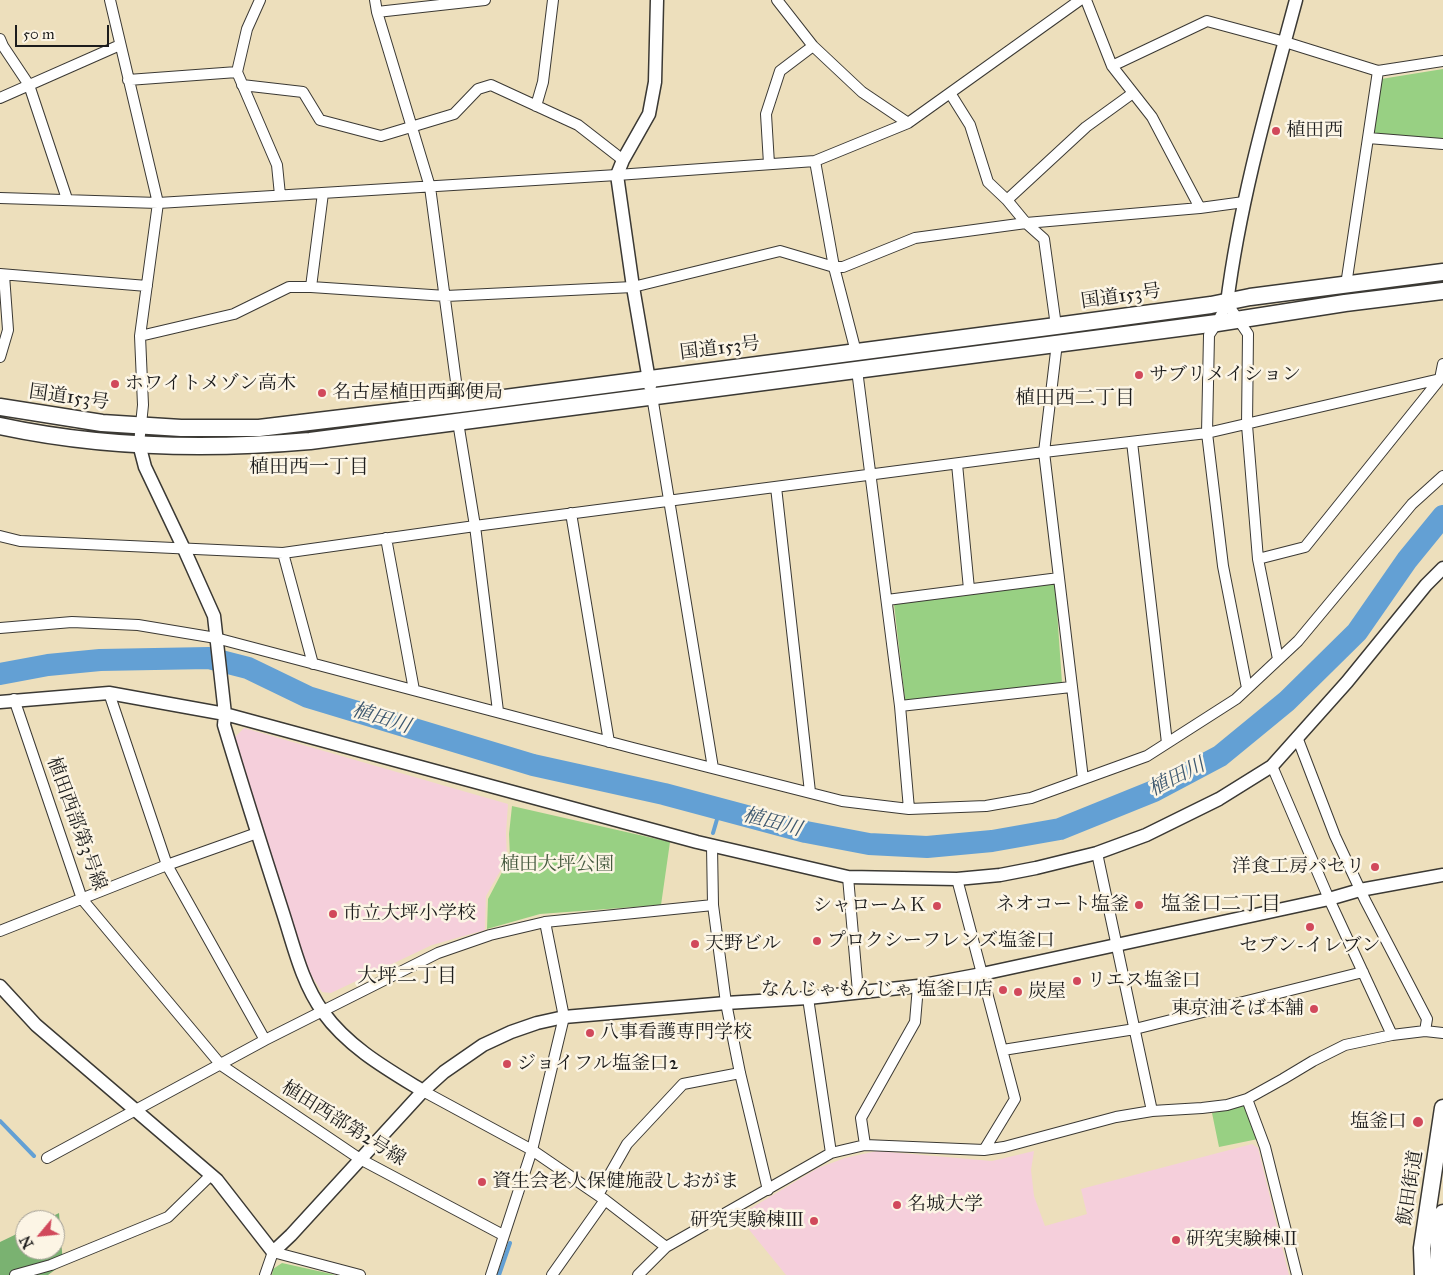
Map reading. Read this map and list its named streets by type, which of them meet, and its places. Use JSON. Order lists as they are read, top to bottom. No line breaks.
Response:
{"streets":{"highway":["国道153号","飯田街道"],"street":["植田西部第3号線","植田西部第2号線"]},"crossings":[["植田西部第3号線","植田西部第2号線"]],"districts":["植田西二丁目","植田西一丁目","塩釜口二丁目","大坪二丁目"],"water":["植田川"],"parks":["植田大坪公園"],"places":["植田西","サブリメイション","ホワイトメゾン高木","名古屋植田西郵便局","洋食工房パセリ","ネオコート塩釜","シャロームＫ","市立大坪小学校","セブン-イレブン","プロクシーフレンズ塩釜口","天野ビル","リエス塩釜口","なんじゃもんじゃ 塩釜口店","炭屋","東京油そば本舗","八事看護専門学校","ジョイフル塩釜口2","塩釜口","資生会老人保健施設しおがま","名城大学","研究実験棟Ⅲ","研究実験棟Ⅱ"],"scale_bar":"50 m","north":"bottom left"}
